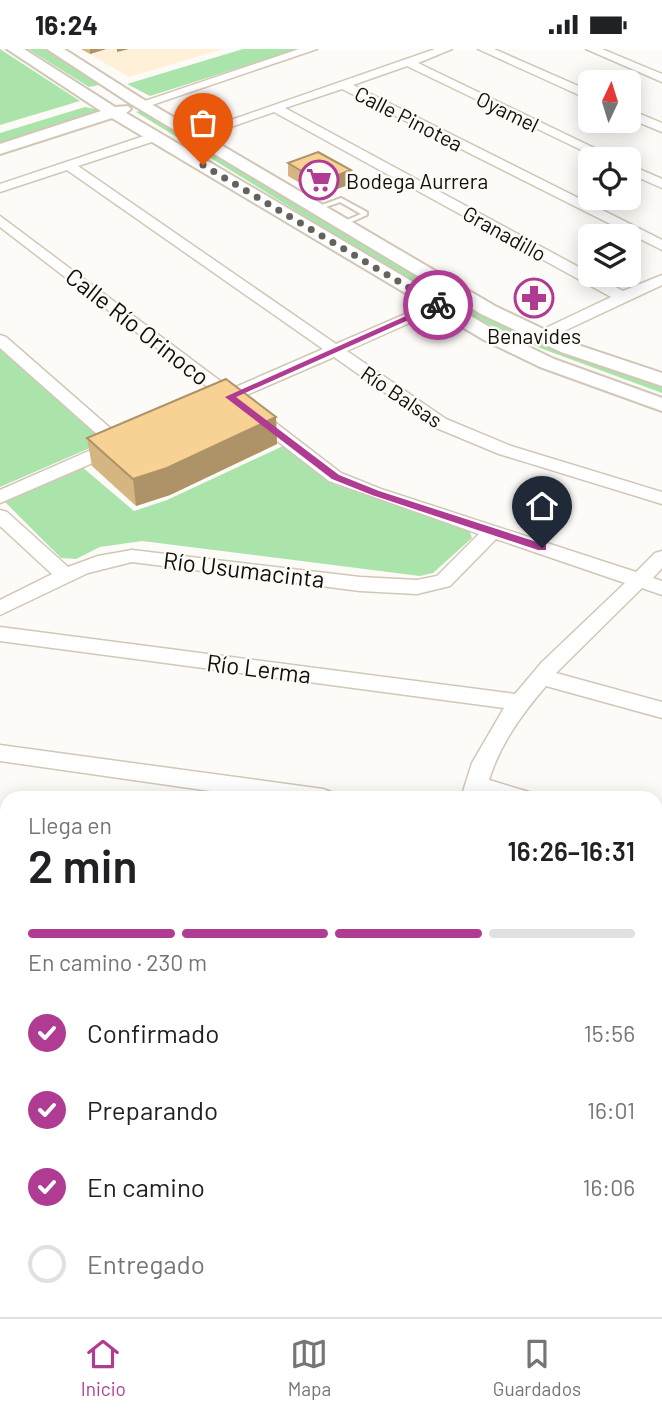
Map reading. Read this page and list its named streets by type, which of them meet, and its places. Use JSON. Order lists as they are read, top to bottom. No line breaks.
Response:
{"streets":{"street":["Oyamel","Calle Pinotea","Granadillo","Calle Río Orinoco","Río Balsas","Río Usumacinta","Río Lerma"]},"crossings":[["Calle Río Orinoco","Río Usumacinta"]],"places":{"supermarket":["Bodega Aurrera"],"pharmacy":["Benavides"]},"north":"top","page":{"status":"16:24","heading":["2 min","Llega en","16:26–16:31"],"bar":"En camino · 230 m","list":[["Confirmado","15:56"],["Preparando","16:01"],["En camino","16:06"],"Entregado"],"tabs":["Inicio","Mapa","Guardados"]}}
